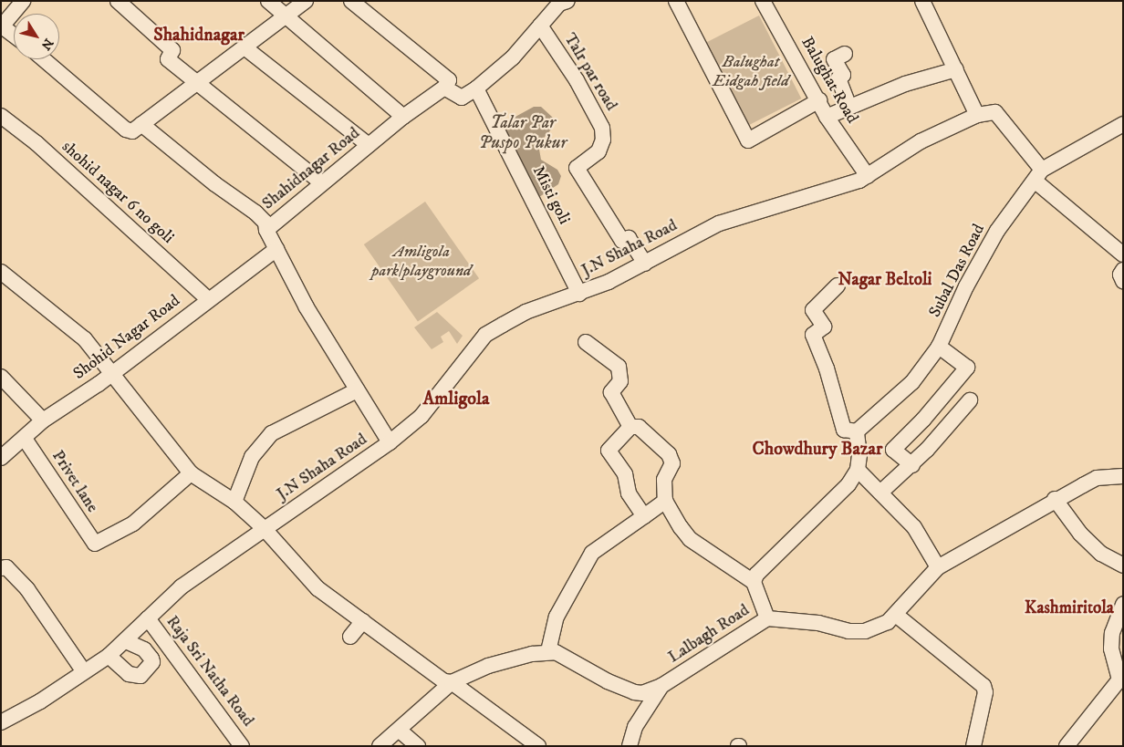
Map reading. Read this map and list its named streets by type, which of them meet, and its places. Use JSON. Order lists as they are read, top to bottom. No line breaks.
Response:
{"streets":{"street":["Talr par road","Balughat Road","Shahidnagar Road","shohid nagar 6 no goli","Misti goli","J.N Shaha Road","Subal Das Road","Shohid Nagar Road","Privet lane","Lalbagh Road","Raja Sri Natha Road"]},"crossings":[["Talr par road","J.N Shaha Road"],["Balughat Road","J.N Shaha Road"],["Shahidnagar Road","J.N Shaha Road"],["Shahidnagar Road","Shohid Nagar Road"],["shohid nagar 6 no goli","Shohid Nagar Road"],["Misti goli","J.N Shaha Road"],["J.N Shaha Road","Subal Das Road"],["J.N Shaha Road","Raja Sri Natha Road"],["Shohid Nagar Road","Privet lane"]],"districts":["Shahidnagar","Nagar Beltoli","Amligola","Chowdhury Bazar","Kashmiritola"],"water":["Talar Par Puspo Pukur"],"parks":["Balughat Eidgah field","Amligola park/playground"],"north":"bottom right"}
